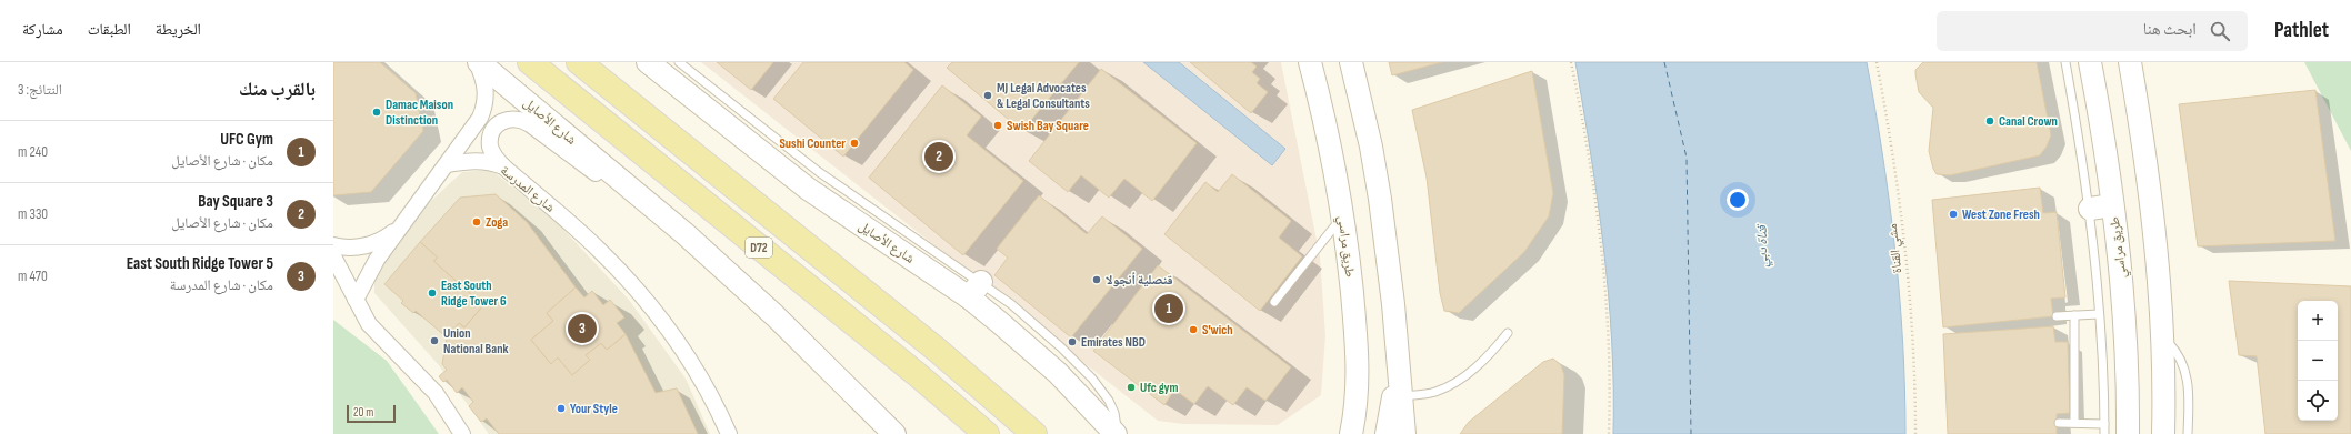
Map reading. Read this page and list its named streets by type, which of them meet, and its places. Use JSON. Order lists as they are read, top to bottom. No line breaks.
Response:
{"streets":{"main road":["D72"],"street":["شارع الأصايل","شارع المدرسة","طريق مراسي"],"path":["مشي القناة"]},"water":["قناة دبي"],"places":["MJ Legal Advocates & Legal Consultants","Damac Maison Distinction","Canal Crown","Swish Bay Square","Sushi Counter","West Zone Fresh","Zoga","قنصلية أنجولا","East South Ridge Tower 6","S'wich","Union National Bank","Emirates NBD","Ufc gym","Your Style"],"scale_bar":"20 m","page":{"header":"Pathlet","search":"ابحث هنا","nav":["الخريطة","الطبقات","مشاركة"],"heading":["بالقرب منك","النتائج: 3"],"list":[{"mark":"1","name":"UFC Gym","note":"مكان · شارع الأصايل","value":"240 m"},{"mark":"2","name":"Bay Square 3","note":"مكان · شارع الأصايل","value":"330 m"},{"mark":"3","name":"East South Ridge Tower 5","note":"مكان · شارع المدرسة","value":"470 m"}],"pins":["2","1","3"],"map_buttons":["+","−"],"scale":"20 m"}}
